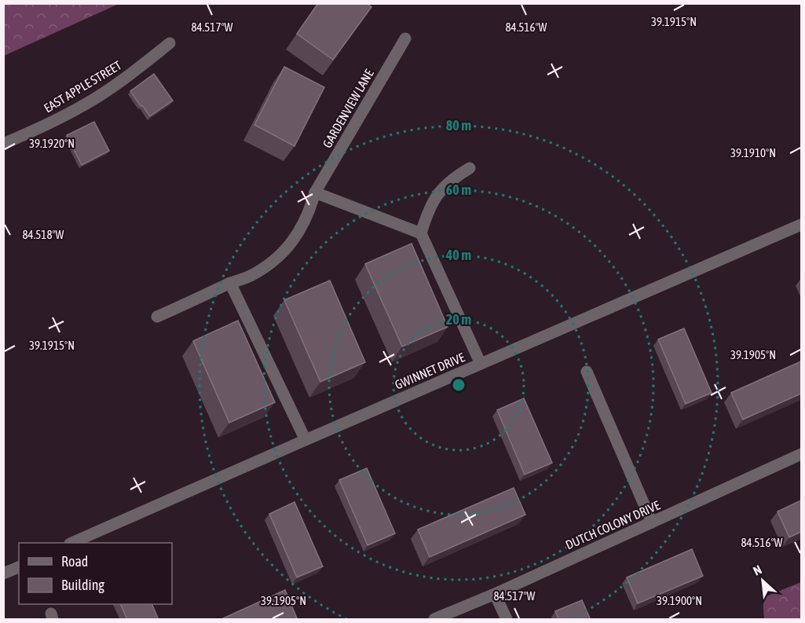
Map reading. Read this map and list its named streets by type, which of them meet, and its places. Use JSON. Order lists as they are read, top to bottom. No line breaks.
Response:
{"streets":{"street":["EAST APPLE STREET","GARDENVIEW LANE","GWINNET DRIVE","DUTCH COLONY DRIVE"]},"legend":["Road","Building"],"north":"top left","coordinates":["39.1915°N","84.517°W","84.516°W","39.1920°N","39.1910°N","84.518°W","39.1905°N","39.1900°N"],"rings":["80 m","60 m","40 m","20 m"]}
